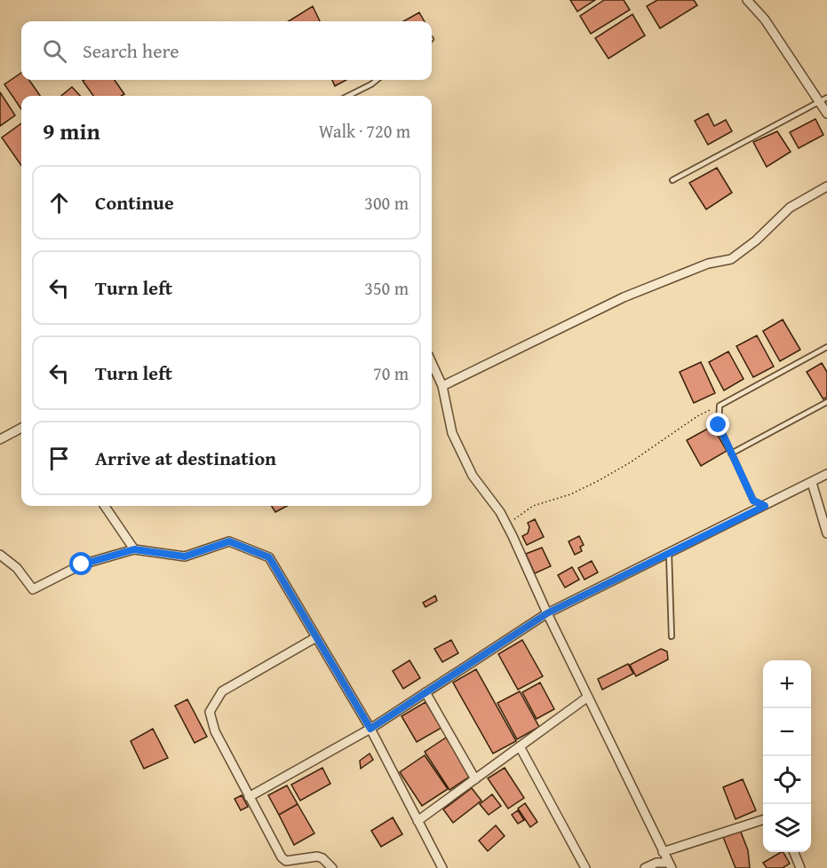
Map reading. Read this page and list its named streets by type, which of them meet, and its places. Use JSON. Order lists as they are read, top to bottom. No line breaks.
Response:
{"page":{"search":"Search here","heading":["9 min","Walk · 720 m"],"list":[["Continue","300 m"],["Turn left","350 m"],["Turn left","70 m"],"Arrive at destination"],"map_buttons":["+","−"]}}
